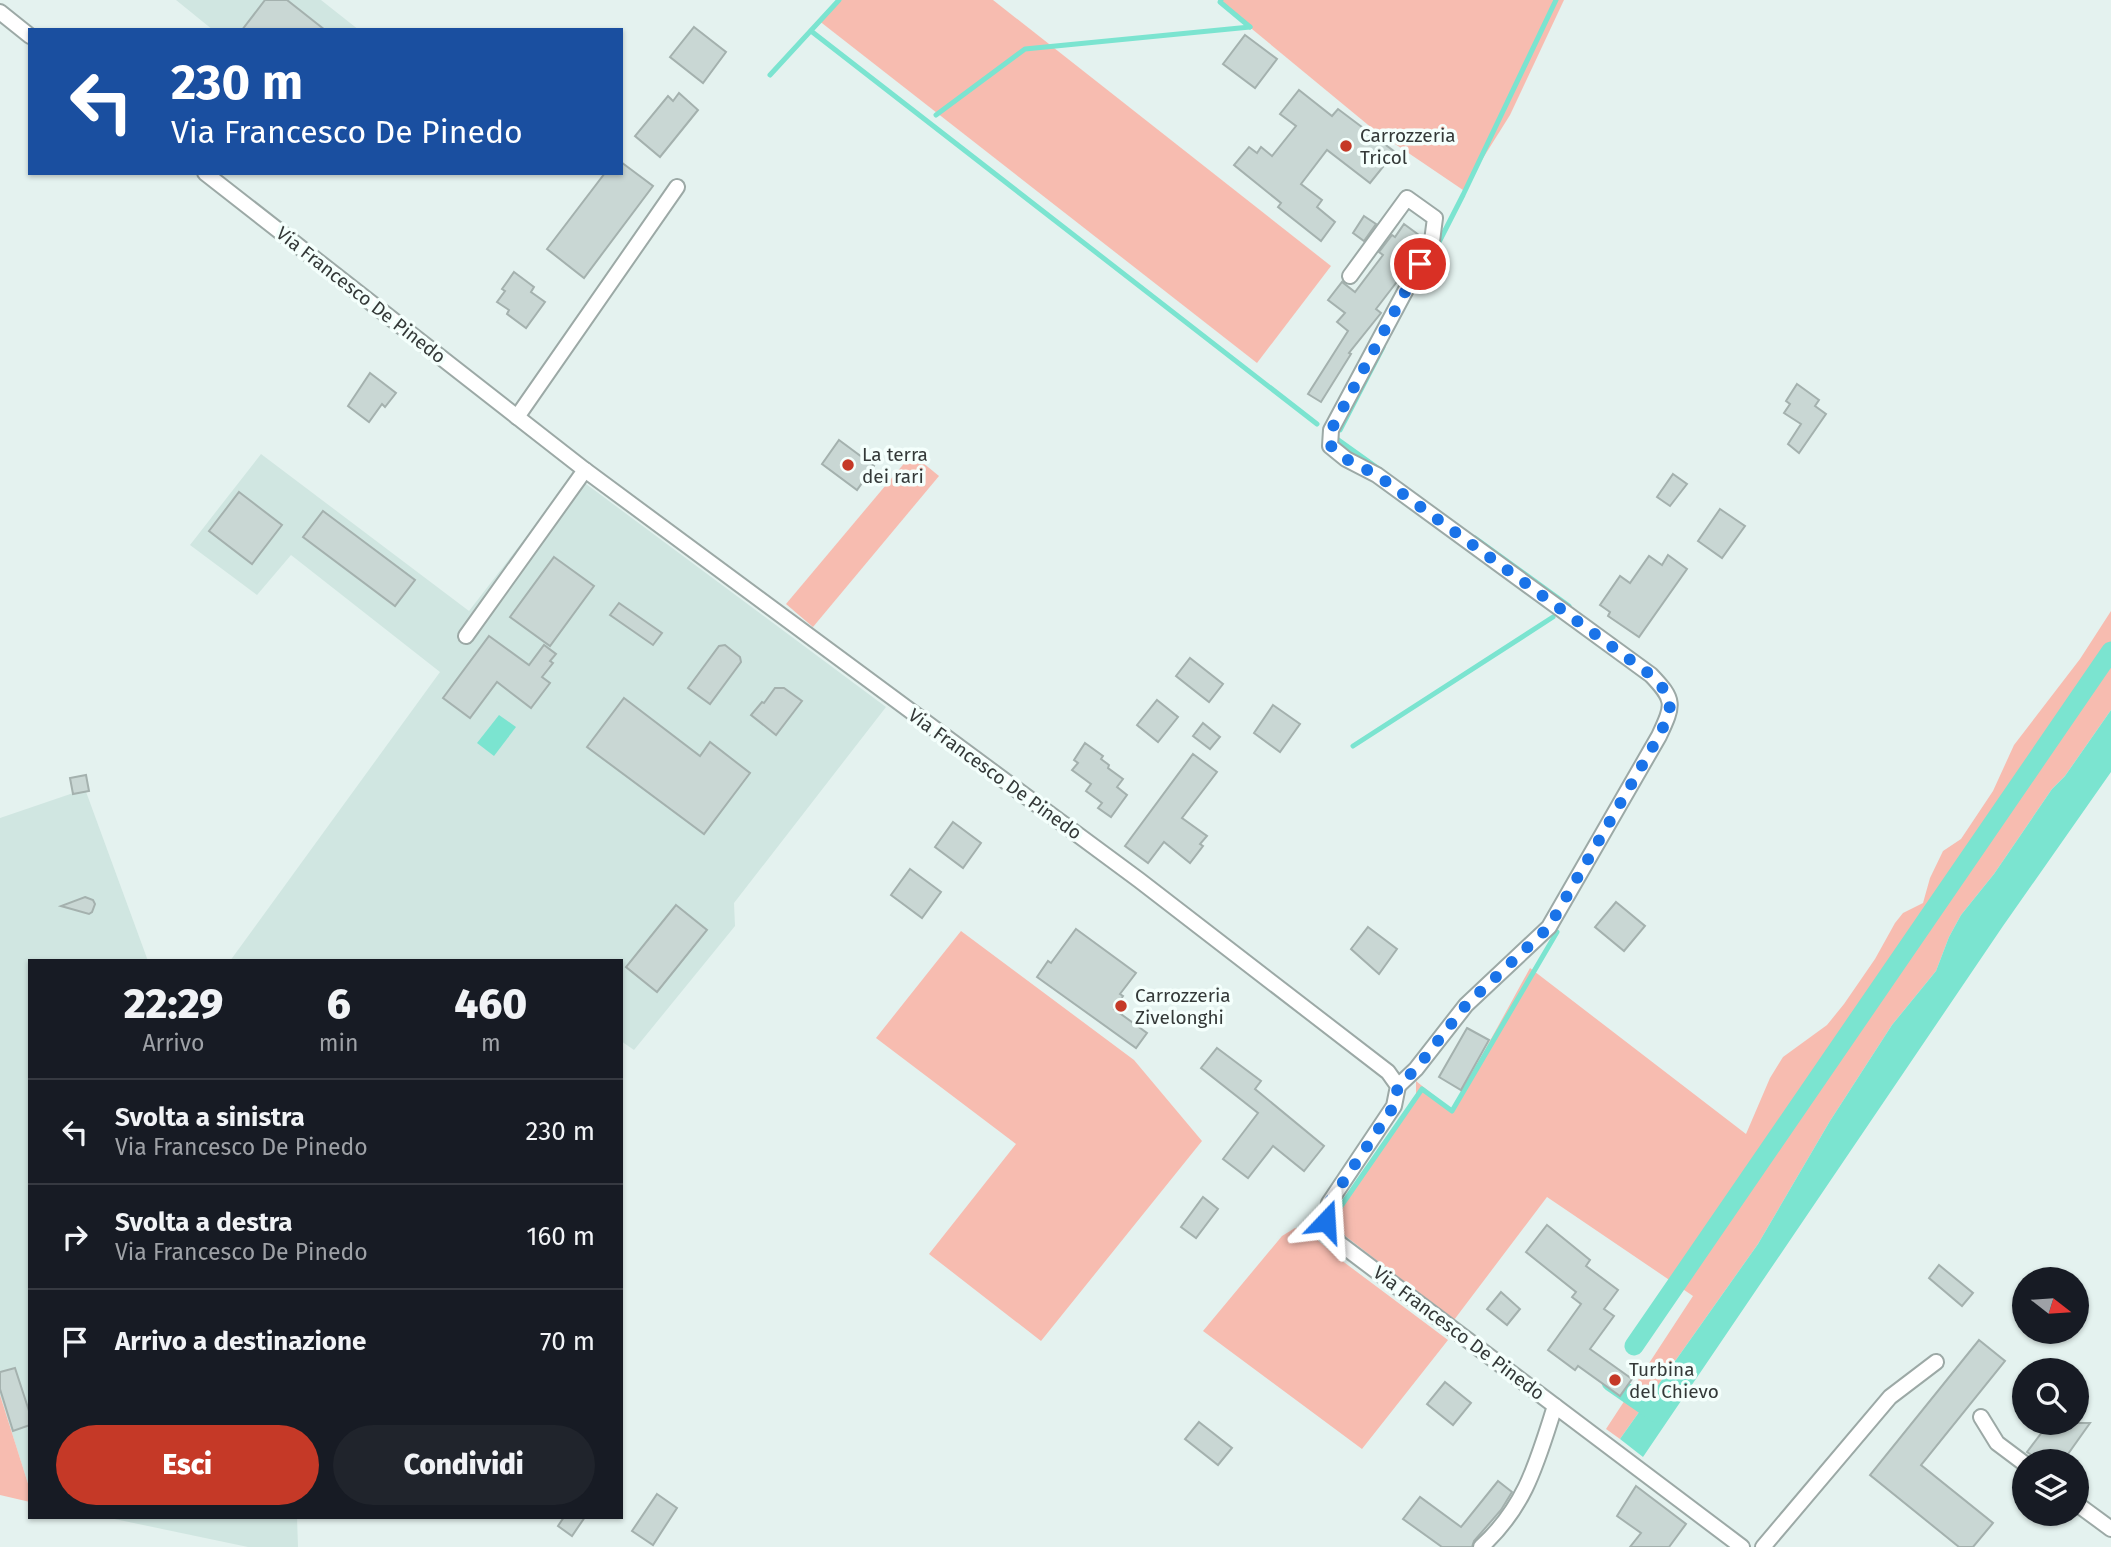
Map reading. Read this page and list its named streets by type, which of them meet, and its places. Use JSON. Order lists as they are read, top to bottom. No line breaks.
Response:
{"streets":{"street":["Via Francesco De Pinedo"]},"places":["Carrozzeria Tricol","La terra dei rari","Carrozzeria Zivelonghi","Turbina del Chievo"],"north":"right","page":{"turn":["230 m","Via Francesco De Pinedo"],"eta":["22:29","Arrivo","6","min","460","m"],"list":[{"name":"Svolta a sinistra","note":"Via Francesco De Pinedo","value":"230 m"},{"name":"Svolta a destra","note":"Via Francesco De Pinedo","value":"160 m"},{"name":"Arrivo a destinazione","value":"70 m"}],"buttons":["Esci","Condividi"]}}
